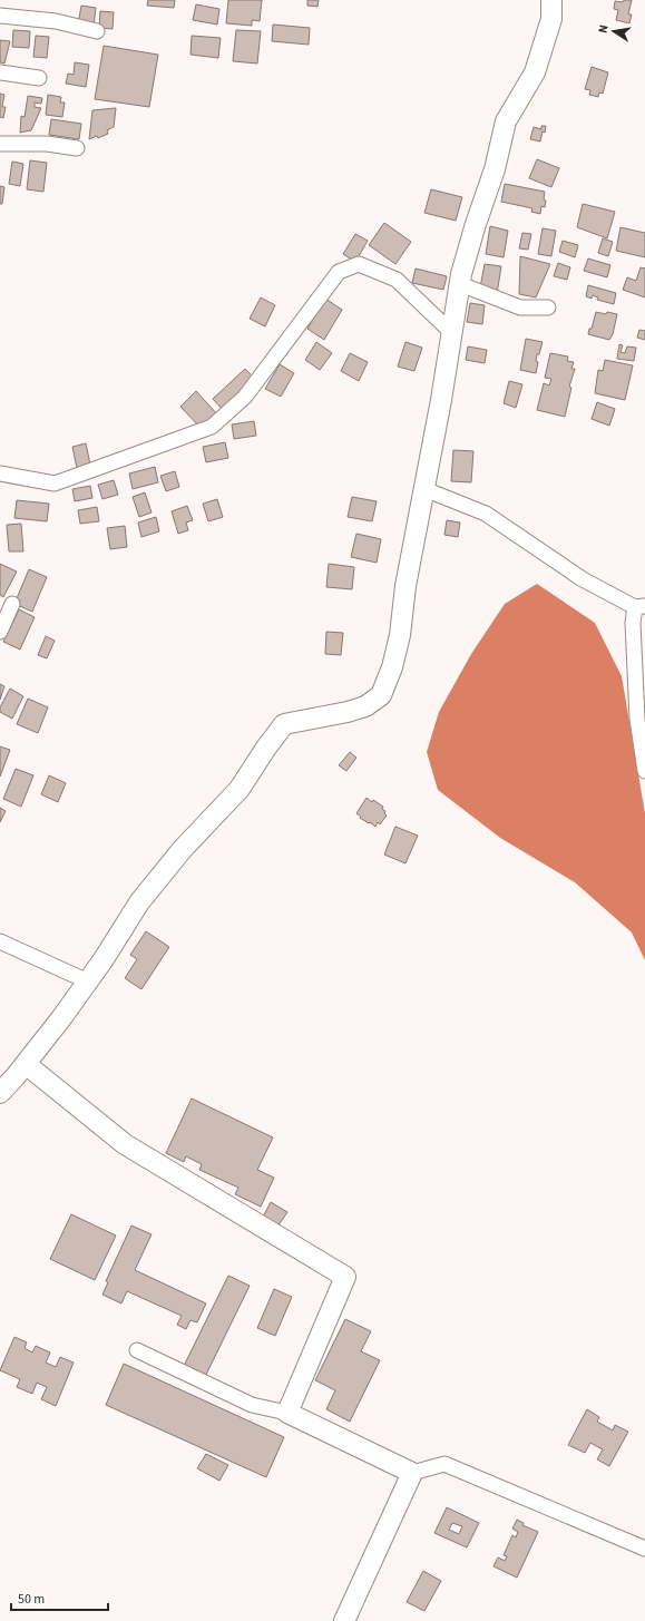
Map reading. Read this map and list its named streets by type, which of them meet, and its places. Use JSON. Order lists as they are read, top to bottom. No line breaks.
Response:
{"scale_bar":"50 m","north":"left"}
